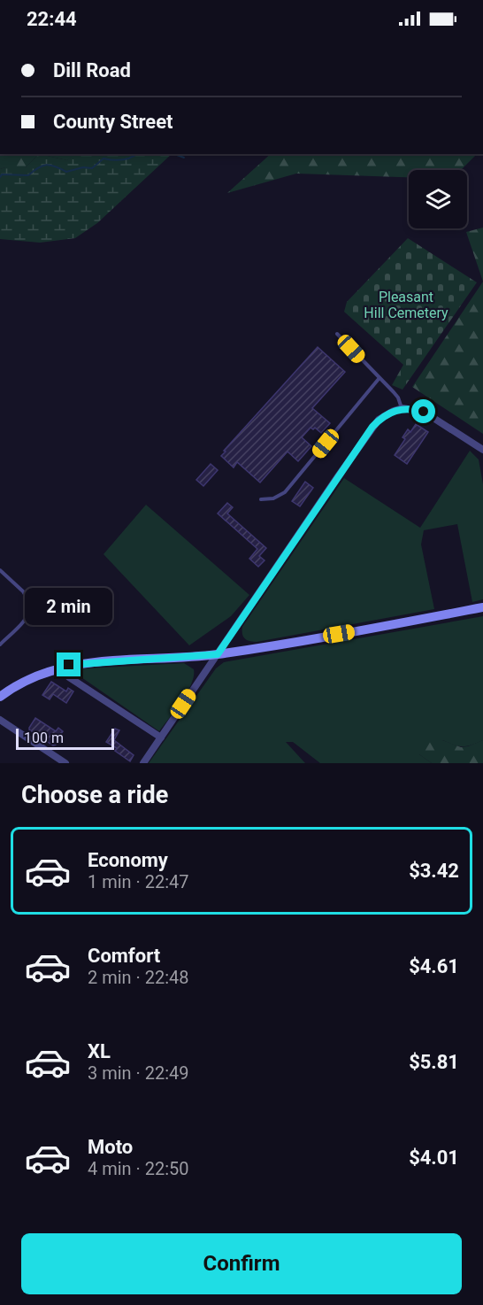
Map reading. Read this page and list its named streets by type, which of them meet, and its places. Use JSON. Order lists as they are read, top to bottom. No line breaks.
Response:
{"parks":["Pleasant Hill Cemetery"],"scale_bar":"100 m","page":{"status":"22:44","banner":["Dill Road","County Street"],"bubble":"2 min","scale":"100 m","heading":"Choose a ride","list":[{"name":"Economy","note":"1 min · 22:47","value":"$3.42"},{"name":"Comfort","note":"2 min · 22:48","value":"$4.61"},{"name":"XL","note":"3 min · 22:49","value":"$5.81"},{"name":"Moto","note":"4 min · 22:50","value":"$4.01"}],"buttons":"Confirm"}}
